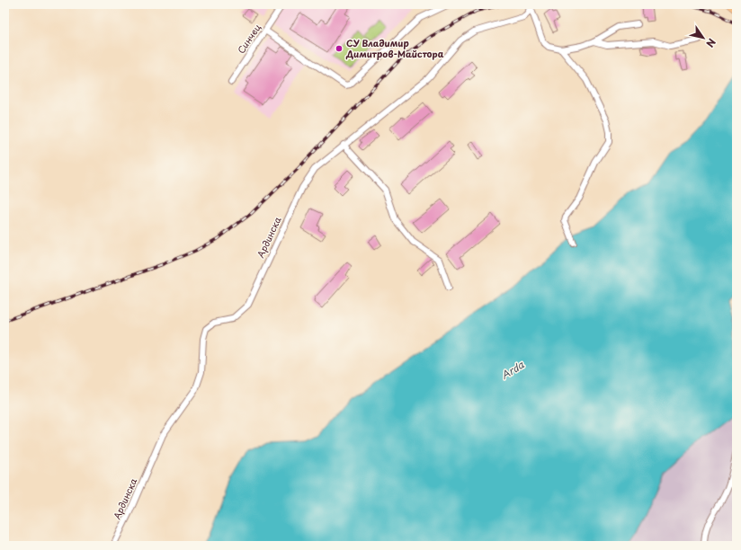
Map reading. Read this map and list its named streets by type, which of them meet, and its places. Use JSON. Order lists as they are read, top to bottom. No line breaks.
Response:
{"streets":{"street":["Синчец","Ардинска"]},"water":["Arda"],"places":["СУ Владимир Димитров-Майстора"],"north":"bottom right"}
